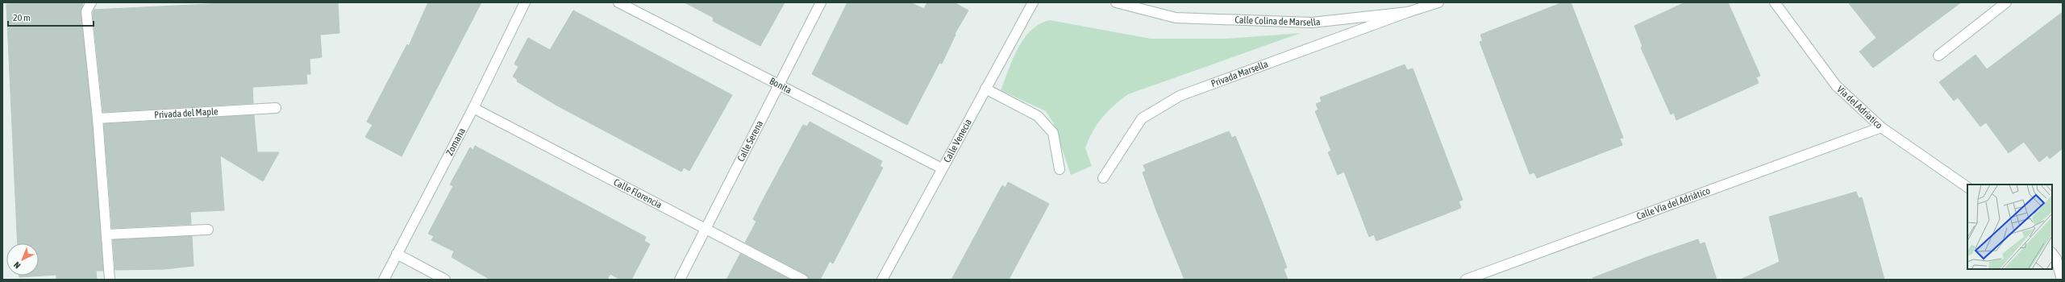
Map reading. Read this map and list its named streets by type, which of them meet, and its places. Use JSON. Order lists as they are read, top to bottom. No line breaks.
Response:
{"streets":{"street":["Calle Colina de Marsella","Privada Marsella","Bonita","Vía del Adríatico","Privada del Maple","Calle Serena","Calle Venecia","Zomana","Calle Florencia","Calle Vía del Adriático"]},"crossings":[["Calle Colina de Marsella","Privada Marsella"],["Bonita","Calle Serena"],["Bonita","Calle Venecia"],["Vía del Adríatico","Calle Vía del Adriático"],["Calle Serena","Calle Florencia"],["Zomana","Calle Florencia"]],"scale_bar":"20 m","north":"bottom left"}
